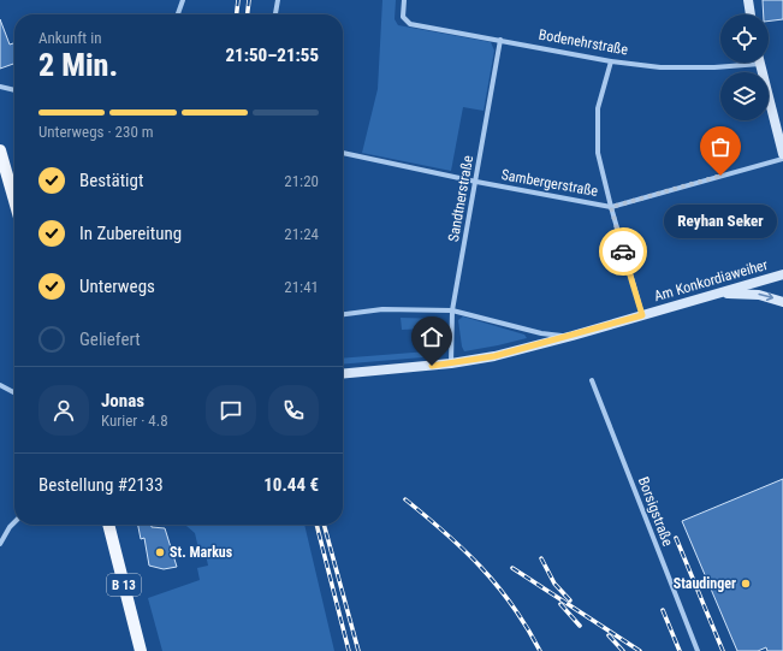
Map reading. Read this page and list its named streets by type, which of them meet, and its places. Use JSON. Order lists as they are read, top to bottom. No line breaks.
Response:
{"streets":{"main road":["B 13"],"street":["Bodenehrstraße","Sambergerstraße","Sandtnerstraße","Am Konkordiaweiher","Borsigstraße"]},"crossings":[["Bodenehrstraße","Sandtnerstraße"],["Sambergerstraße","Sandtnerstraße"],["Sandtnerstraße","Am Konkordiaweiher"]],"places":["Reyhan Seker","St. Markus","Staudinger"],"page":{"heading":["2 Min.","Ankunft in","21:50–21:55"],"panel":["Jonas","Kurier · 4.8","Bestellung #2133","10.44 €"],"bar":"Unterwegs · 230 m","list":[["Bestätigt","21:20"],["In Zubereitung","21:24"],["Unterwegs","21:41"],"Geliefert"],"bubble":"Reyhan Seker"}}
